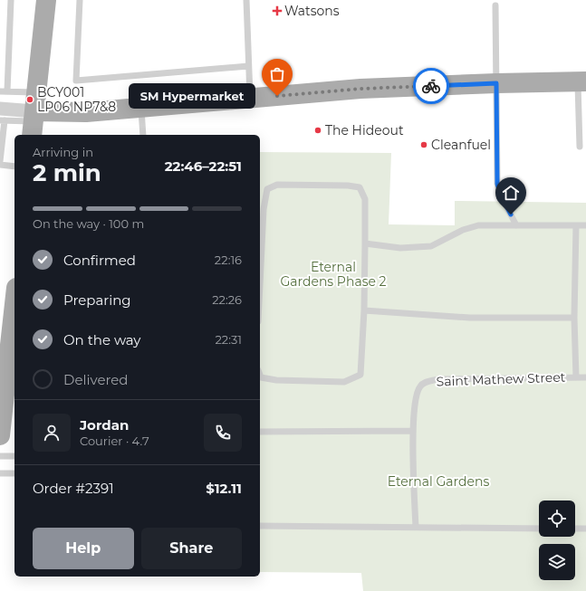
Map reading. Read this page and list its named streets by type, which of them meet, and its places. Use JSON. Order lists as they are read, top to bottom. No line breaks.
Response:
{"streets":{"lane":["Saint Mathew Street"]},"parks":["Eternal Gardens Phase 2","Eternal Gardens"],"places":{"health":["Watsons"],"other":["SM Hypermarket","BCY001 LP06 NP7&8","The Hideout","Cleanfuel"]},"page":{"bubble":"SM Hypermarket","heading":["2 min","Arriving in","22:46–22:51"],"panel":["Jordan","Courier · 4.7","Order #2391","$12.11"],"bar":"On the way · 100 m","list":[["Confirmed","22:16"],["Preparing","22:26"],["On the way","22:31"],"Delivered"],"buttons":["Help","Share"]}}
